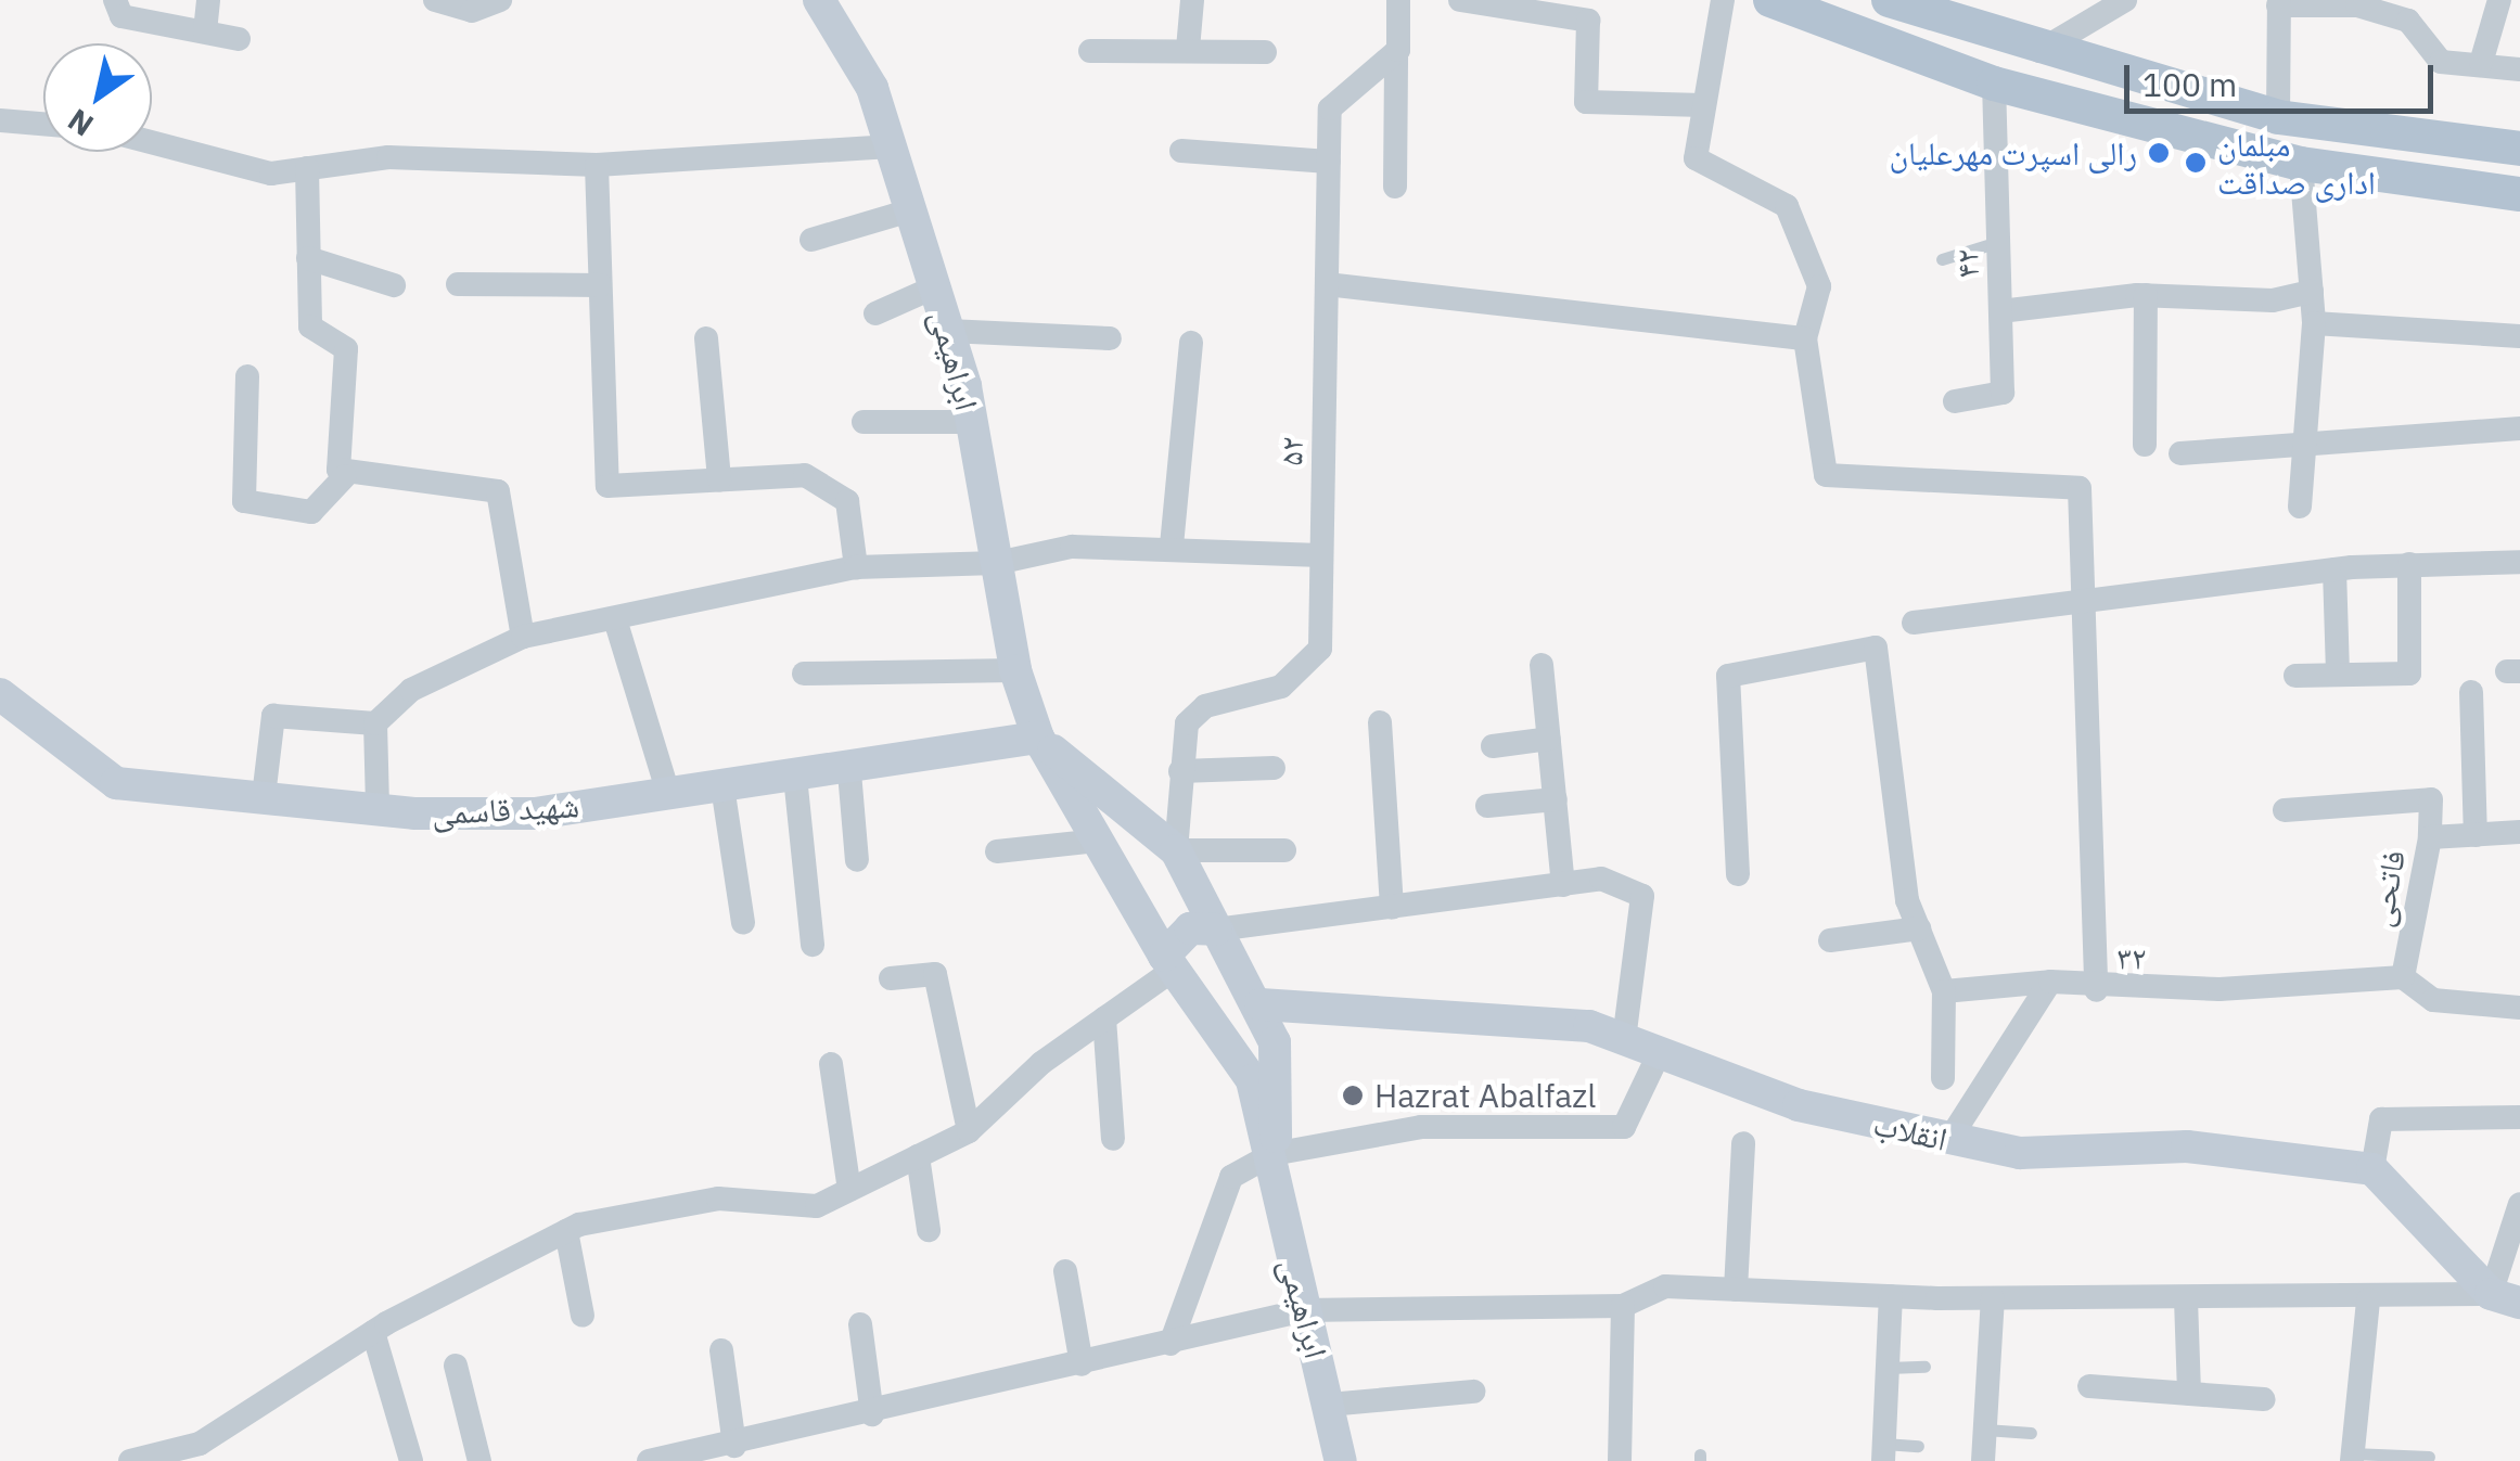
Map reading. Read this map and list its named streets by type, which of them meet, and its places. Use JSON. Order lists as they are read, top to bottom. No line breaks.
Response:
{"streets":{"street":["۴۲","ابراهیمی","۵۲","شهید قاسمی","فاتحی","۳۲","انقلاب"]},"crossings":[["ابراهیمی","شهید قاسمی"],["فاتحی","۳۲"]],"places":["رالی اسپرت مهرعلیان","مبلمان اداری صداقت","Hazrat Abalfazl"],"scale_bar":"100 m","north":"bottom left"}
